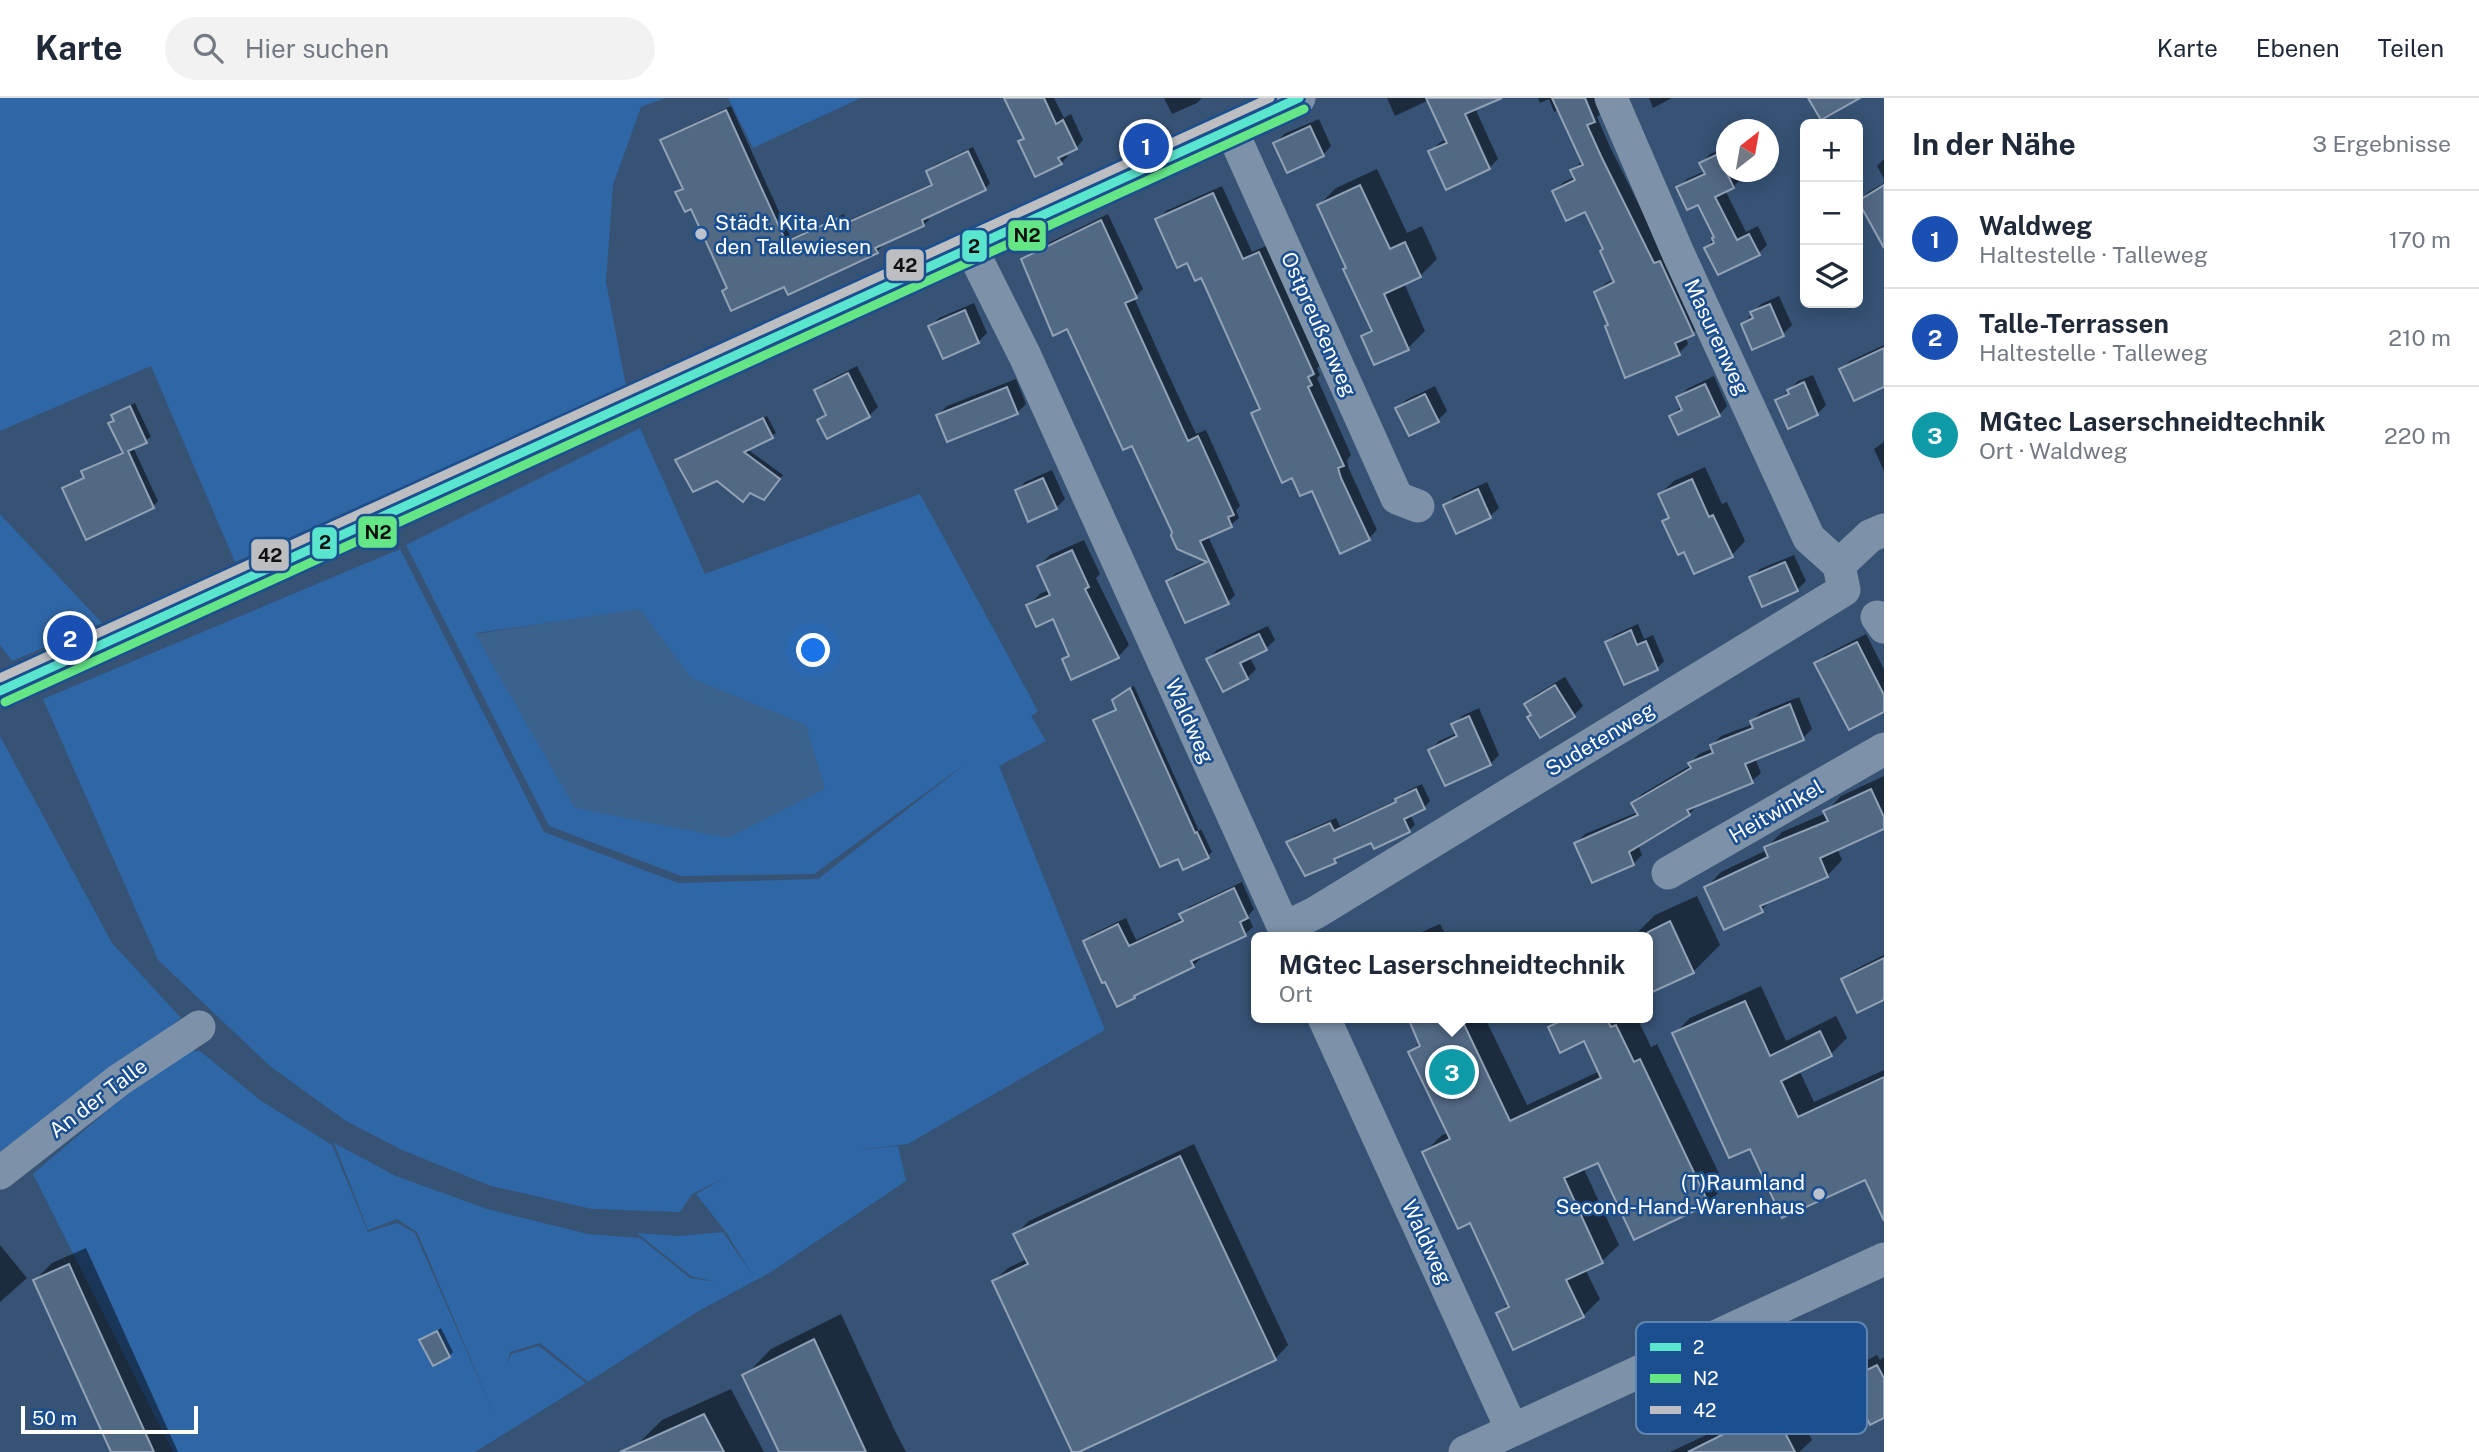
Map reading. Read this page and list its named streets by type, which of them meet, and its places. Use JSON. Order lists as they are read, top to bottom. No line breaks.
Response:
{"streets":{"street":["Ostpreußenweg","Masurenweg","Waldweg","Sudetenweg","Heitwinkel","An der Talle"]},"crossings":[["Masurenweg","Sudetenweg"],["Waldweg","Sudetenweg"]],"places":["Städt. Kita An den Tallewiesen","(T)Raumland Second-Hand-Warenhaus"],"lines":["transit line 2","transit line 42","transit line N2"],"legend":["2","N2","42"],"scale_bar":"50 m","north":"top right","page":{"header":"Karte","search":"Hier suchen","nav":["Karte","Ebenen","Teilen"],"heading":["In der Nähe","3 Ergebnisse"],"map_buttons":["+","−"],"pins":["1","2","3"],"list":[{"mark":"1","name":"Waldweg","note":"Haltestelle · Talleweg","value":"170 m"},{"mark":"2","name":"Talle-Terrassen","note":"Haltestelle · Talleweg","value":"210 m"},{"mark":"3","name":"MGtec Laserschneidtechnik","note":"Ort · Waldweg","value":"220 m"}],"popup":["MGtec Laserschneidtechnik","Ort"],"scale":"50 m"}}
